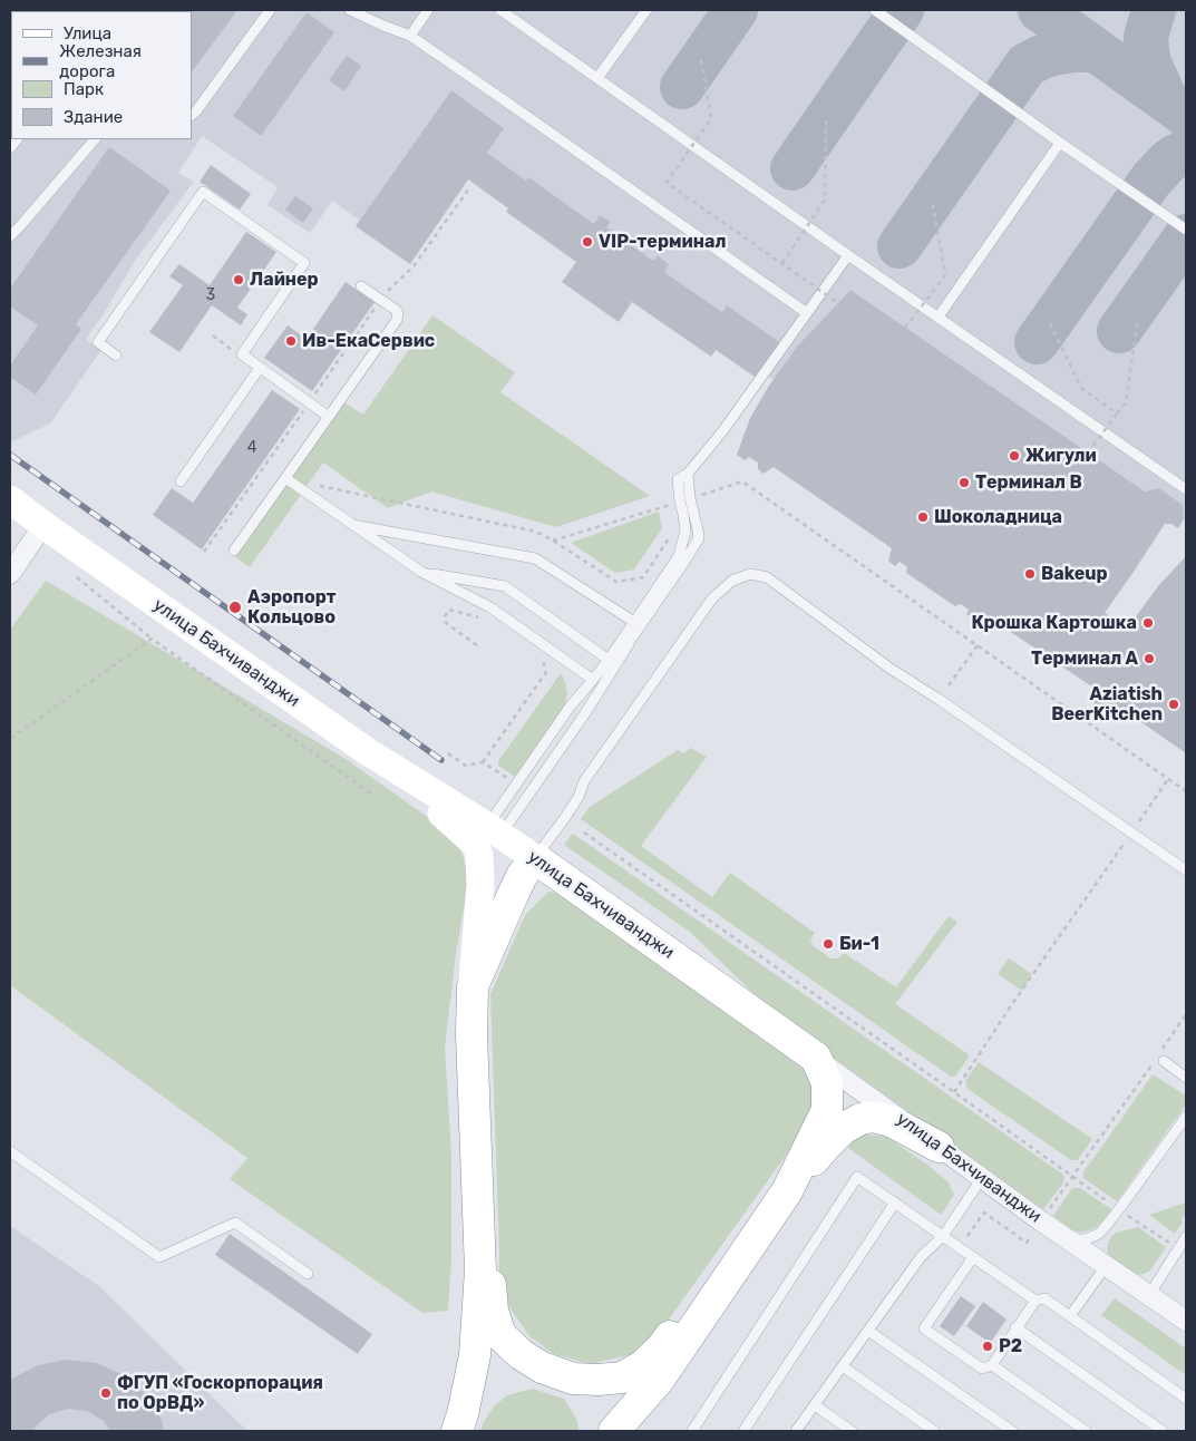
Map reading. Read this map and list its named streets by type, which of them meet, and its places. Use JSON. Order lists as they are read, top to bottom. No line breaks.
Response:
{"streets":{"highway":["улица Бахчиванджи"]},"places":["VIP-терминал","Лайнер","Ив-ЕкаСервис","Жигули","Терминал B","Шоколадница","Bakeup","Аэропорт Кольцово","Крошка Картошка","Терминал А","Aziatish BeerKitchen","Би-1","P2","ФГУП «Госкорпорация по ОрВД»"],"house_numbers":["3","4"],"legend":["Улица","Железная дорога","Парк","Здание"]}
